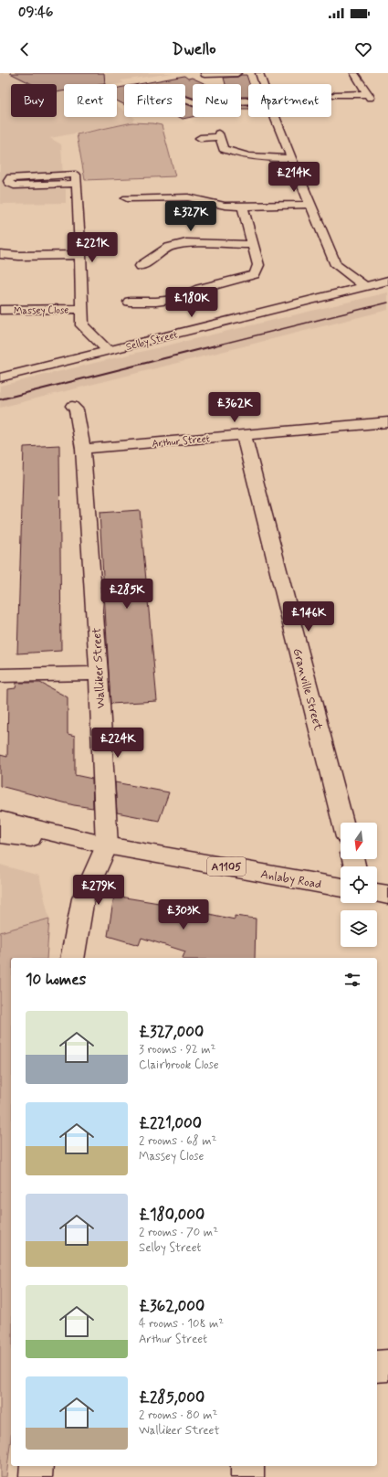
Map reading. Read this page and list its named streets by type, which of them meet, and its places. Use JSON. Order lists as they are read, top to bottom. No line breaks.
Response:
{"streets":{"street":["Massey Close","Selby Street","Arthur Street","Walliker Street","Granville Street","A1105","Anlaby Road"]},"crossings":[["Massey Close","Selby Street"],["Arthur Street","Walliker Street"],["Arthur Street","Granville Street"],["Walliker Street","Anlaby Road"]],"north":"bottom","page":{"status":"09:46","header":"Dwello","chip":["Buy","Rent","Filters","New","Apartment"],"price":["£214K","£327K","£221K","£180K","£362K","£285K","£146K","£224K","£279K","£303K"],"heading":"10 homes","list":[{"name":"£327,000","note":"3 rooms · 92 m² · Clairbrook Close"},{"name":"£221,000","note":"2 rooms · 68 m² · Massey Close"},{"name":"£180,000","note":"2 rooms · 70 m² · Selby Street"},{"name":"£362,000","note":"4 rooms · 108 m² · Arthur Street"},{"name":"£285,000","note":"2 rooms · 80 m² · Walliker Street"}]}}
